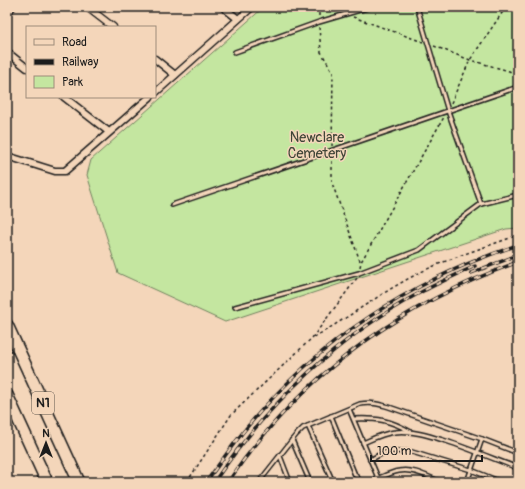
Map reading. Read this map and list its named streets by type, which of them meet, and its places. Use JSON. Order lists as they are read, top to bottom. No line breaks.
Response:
{"streets":{"highway":["N1"]},"parks":["Newclare Cemetery"],"legend":["Road","Railway","Park"],"scale_bar":"100 m","north":"top"}
